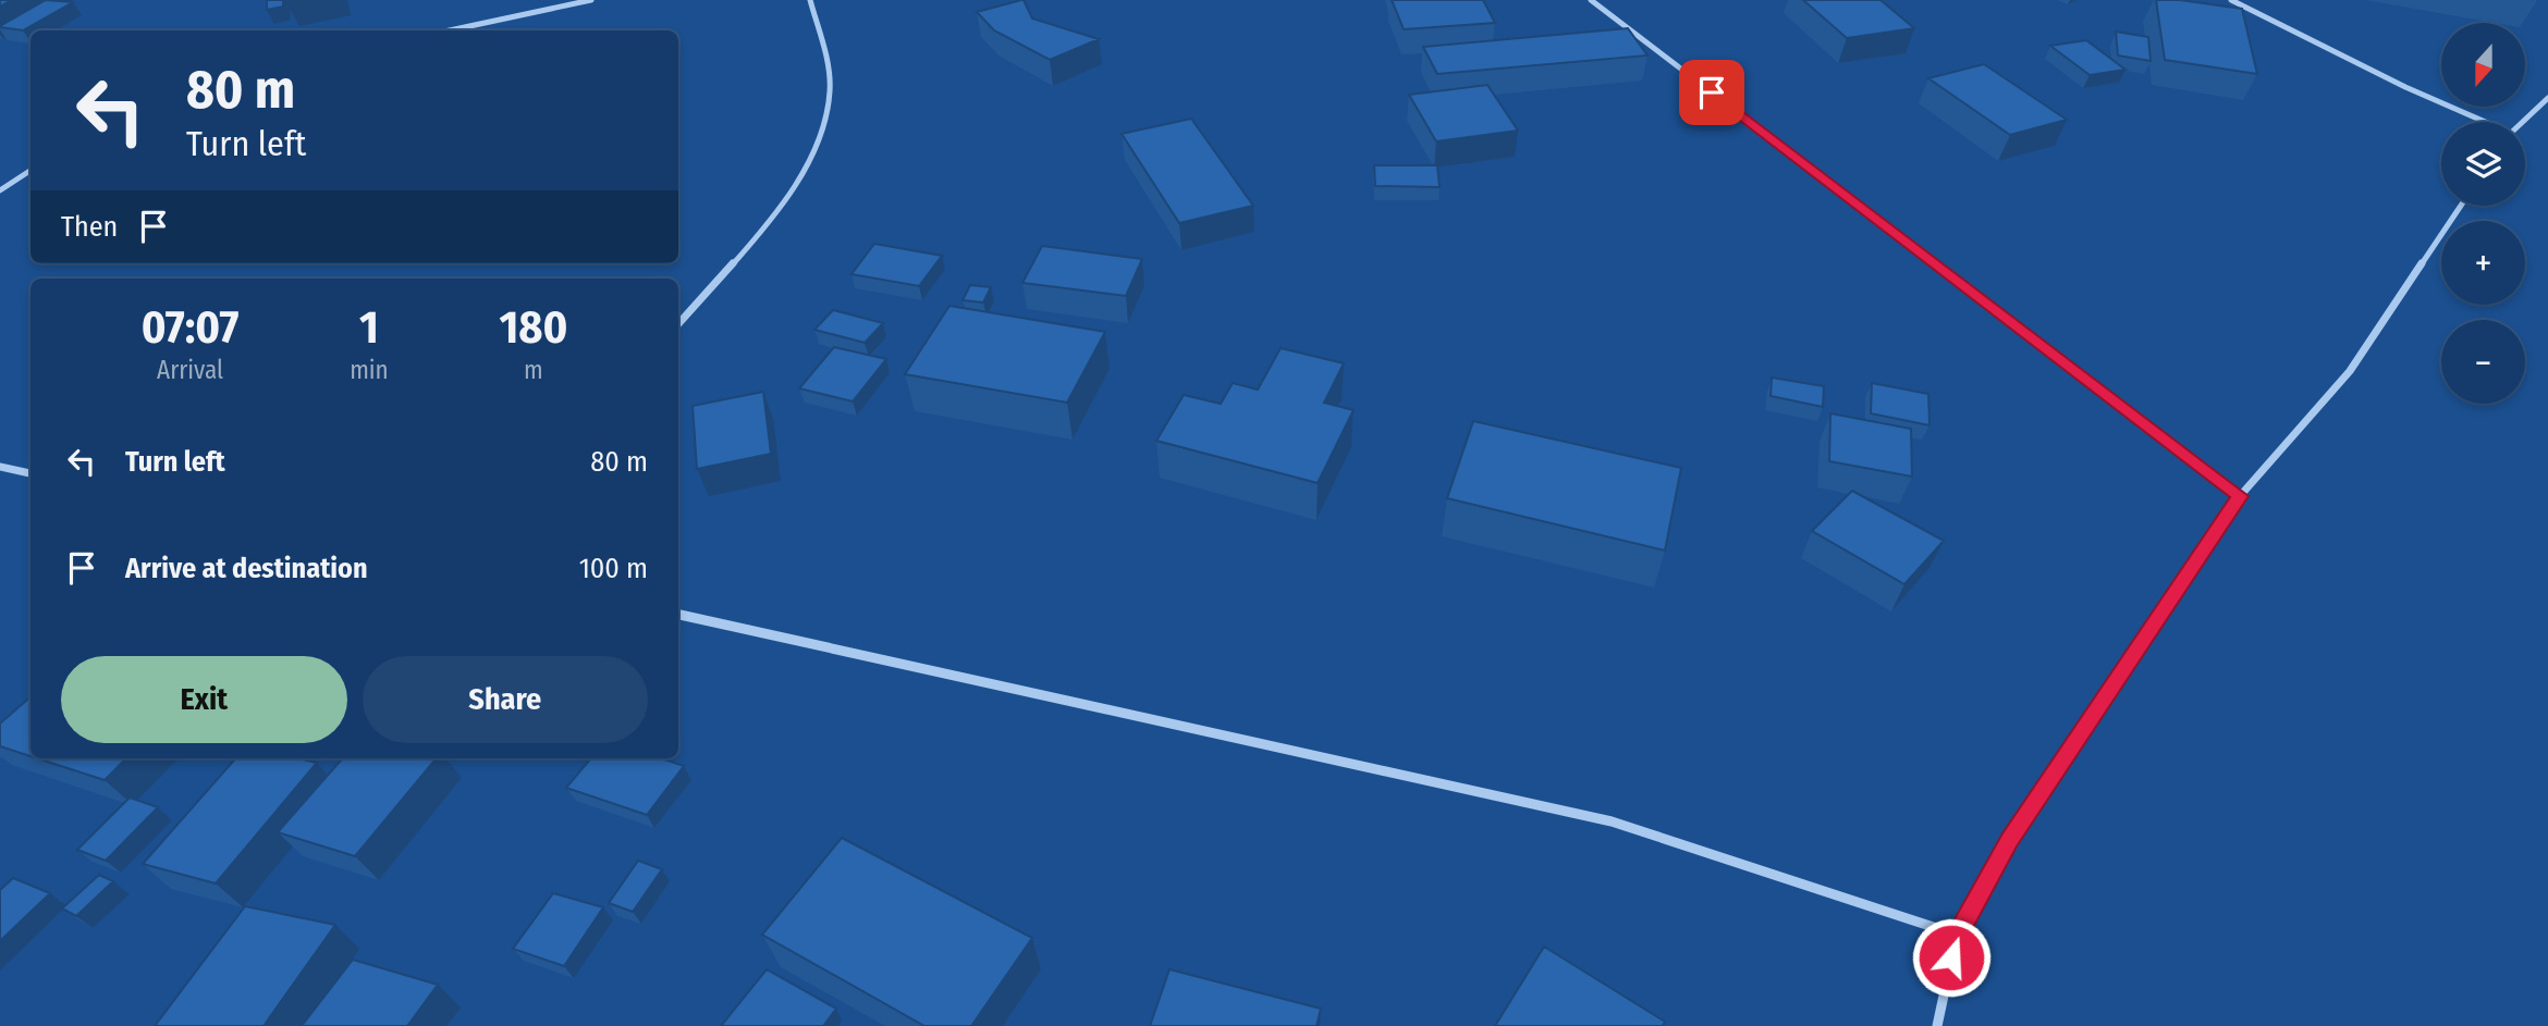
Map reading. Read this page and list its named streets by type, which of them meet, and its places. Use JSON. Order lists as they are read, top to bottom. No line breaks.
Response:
{"north":"bottom","page":{"map_buttons":["+","−"],"turn":["80 m","Turn left"],"then":"Then","eta":["07:07","Arrival","1","min","180","m"],"list":[{"name":"Turn left","value":"80 m"},{"name":"Arrive at destination","value":"100 m"}],"buttons":["Exit","Share"]}}
